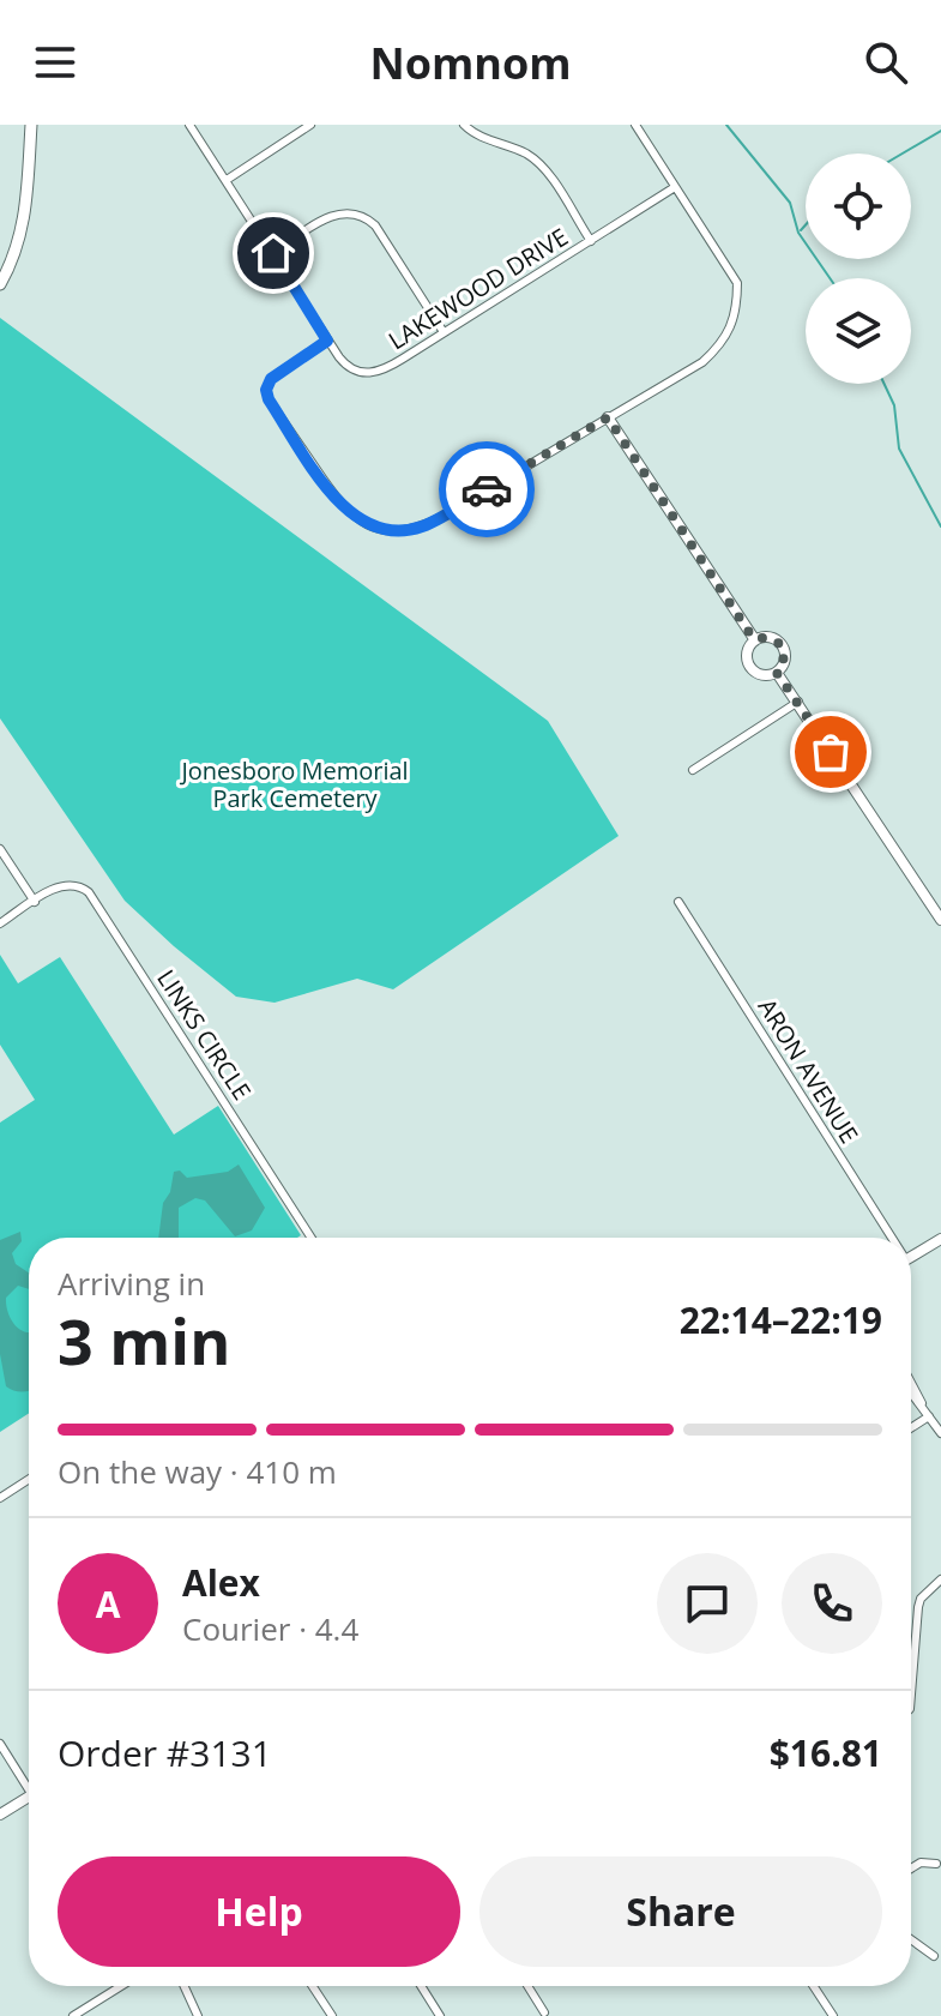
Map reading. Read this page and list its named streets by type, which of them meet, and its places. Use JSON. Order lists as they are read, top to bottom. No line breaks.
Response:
{"streets":{"street":["LAKEWOOD DRIVE","LINKS CIRCLE","ARON AVENUE"]},"parks":["Jonesboro Memorial Park Cemetery"],"page":{"header":"Nomnom","heading":["3 min","Arriving in","22:14–22:19"],"panel":["Alex","Courier · 4.4","Order #3131","$16.81"],"bar":"On the way · 410 m","round":"A","buttons":["Help","Share"]}}
